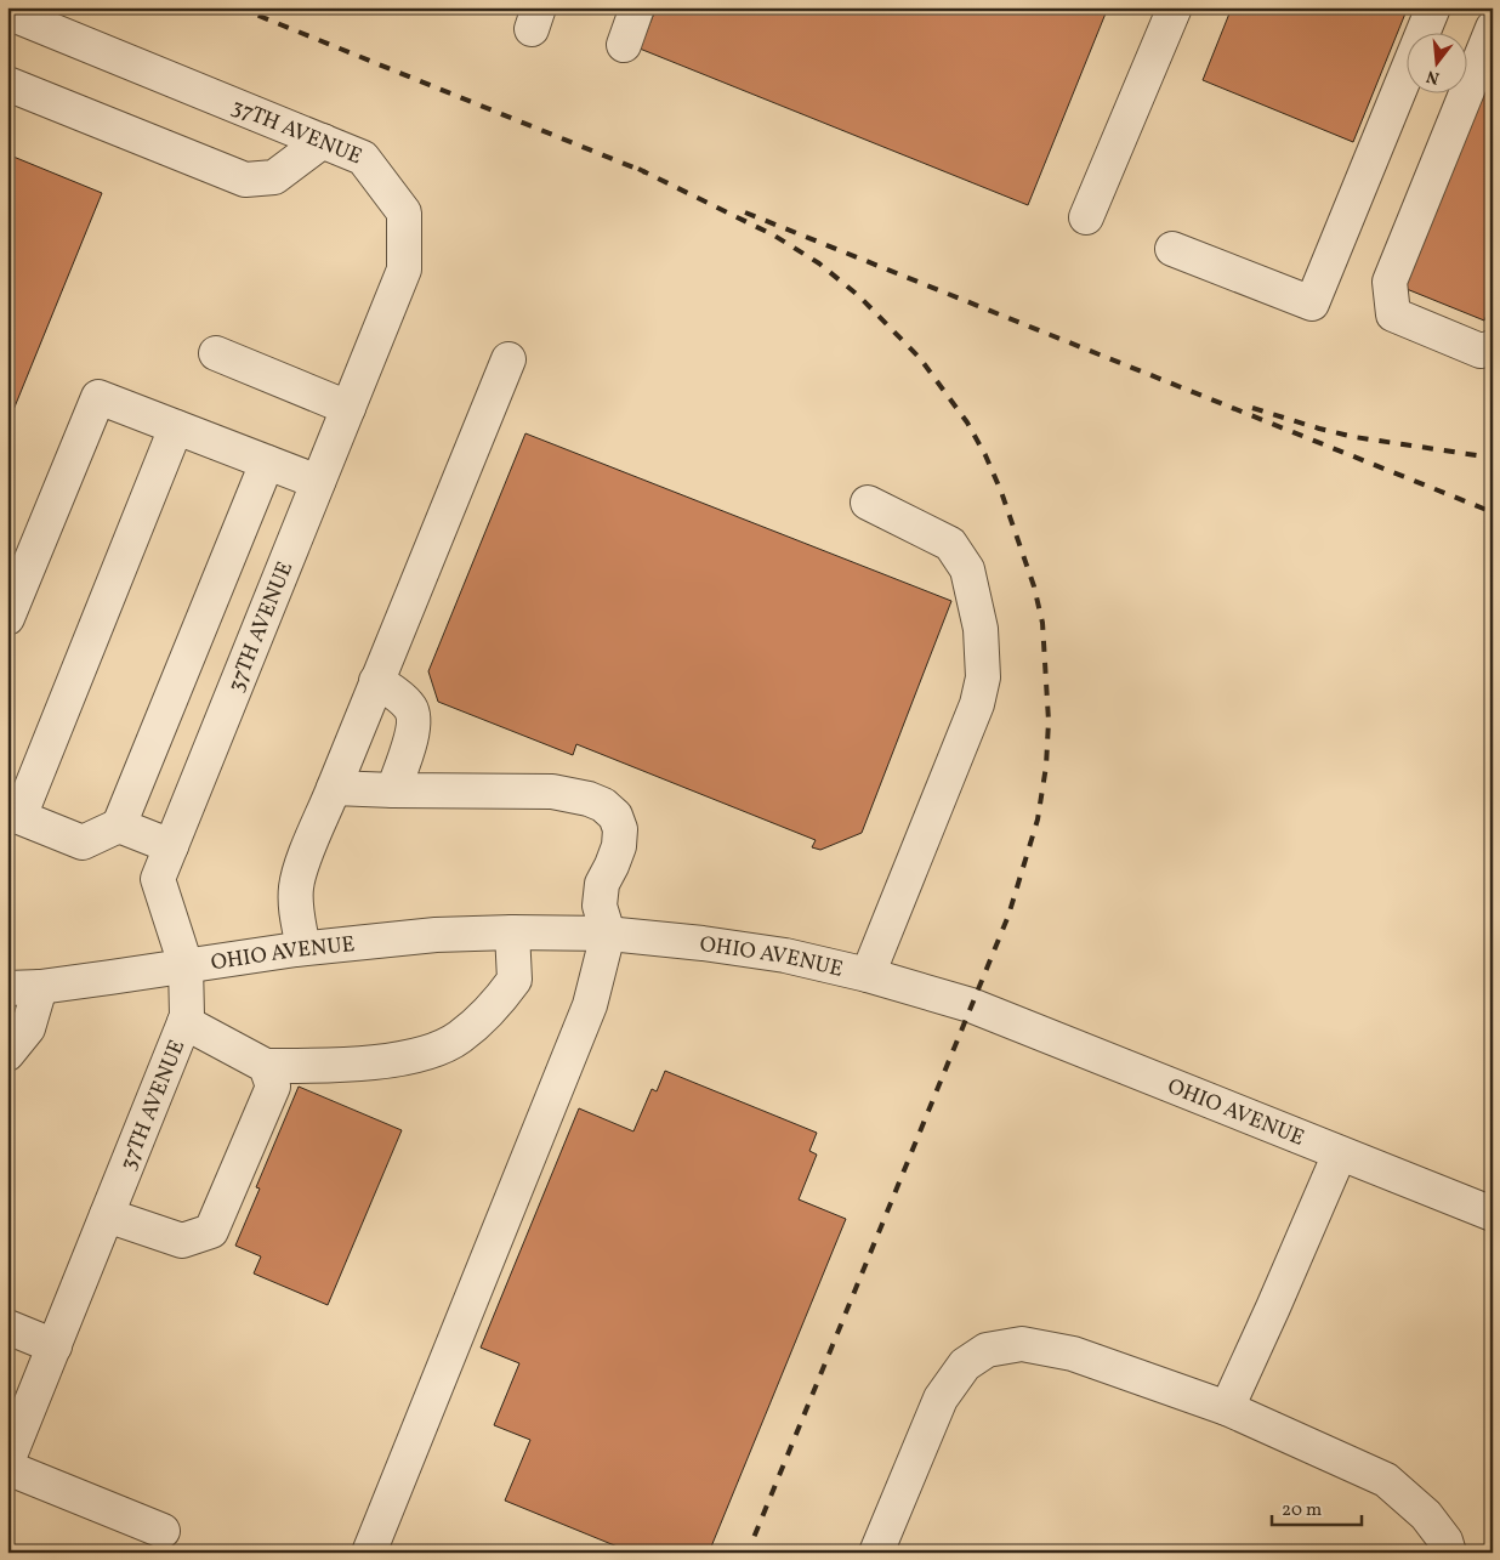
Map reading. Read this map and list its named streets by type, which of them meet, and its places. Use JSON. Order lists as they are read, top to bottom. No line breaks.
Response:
{"streets":{"street":["37TH AVENUE","OHIO AVENUE"]},"crossings":[["37TH AVENUE","OHIO AVENUE"]],"scale_bar":"20 m","north":"bottom"}
